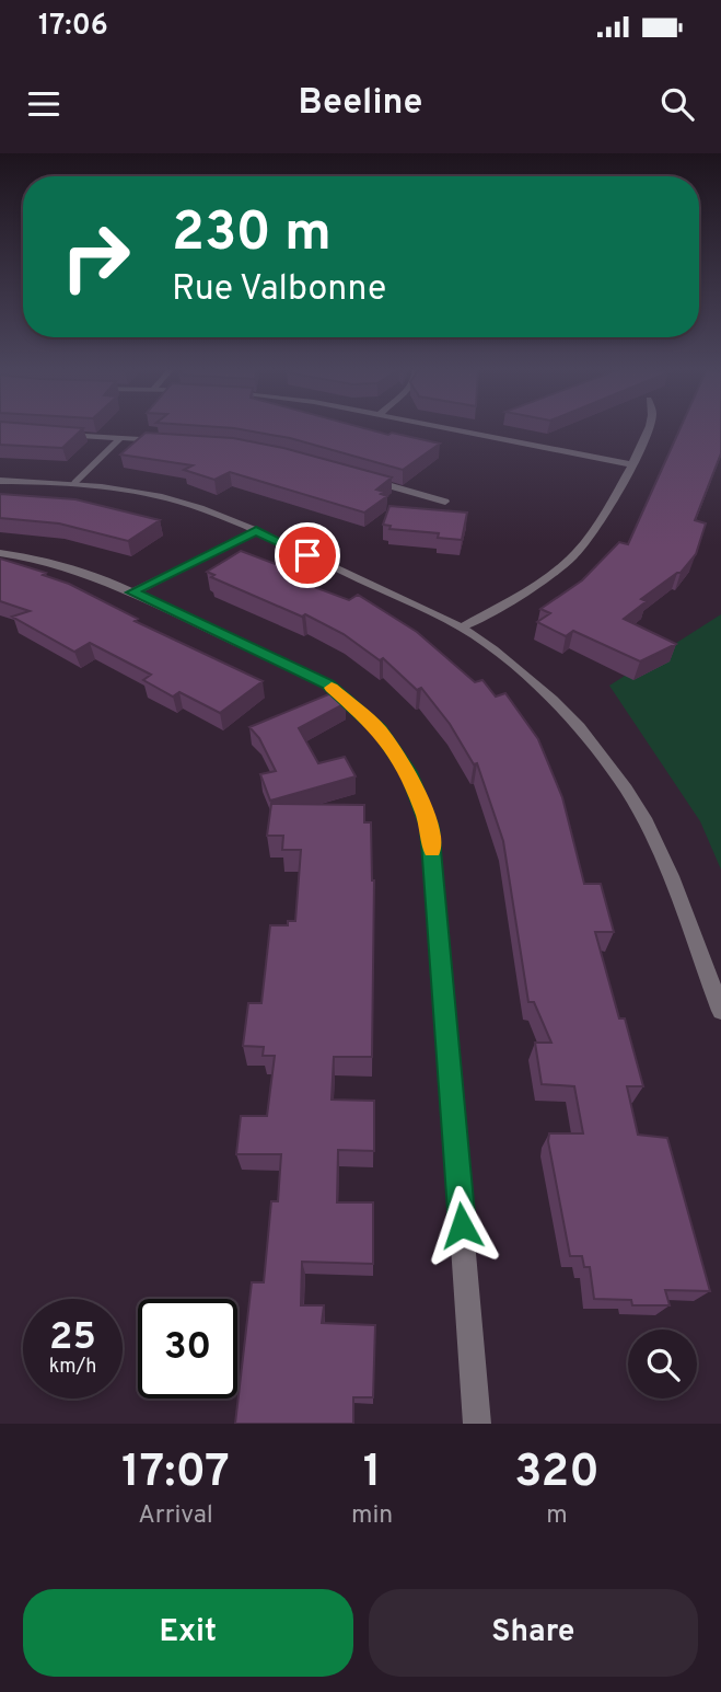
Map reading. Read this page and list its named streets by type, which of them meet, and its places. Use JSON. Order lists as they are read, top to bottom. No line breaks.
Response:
{"page":{"status":"17:06","header":"Beeline","turn":["230 m","Rue Valbonne"],"speed":"25 km/h","limit":"30","eta":["17:07","Arrival","1","min","320","m"],"buttons":["Exit","Share"]}}
